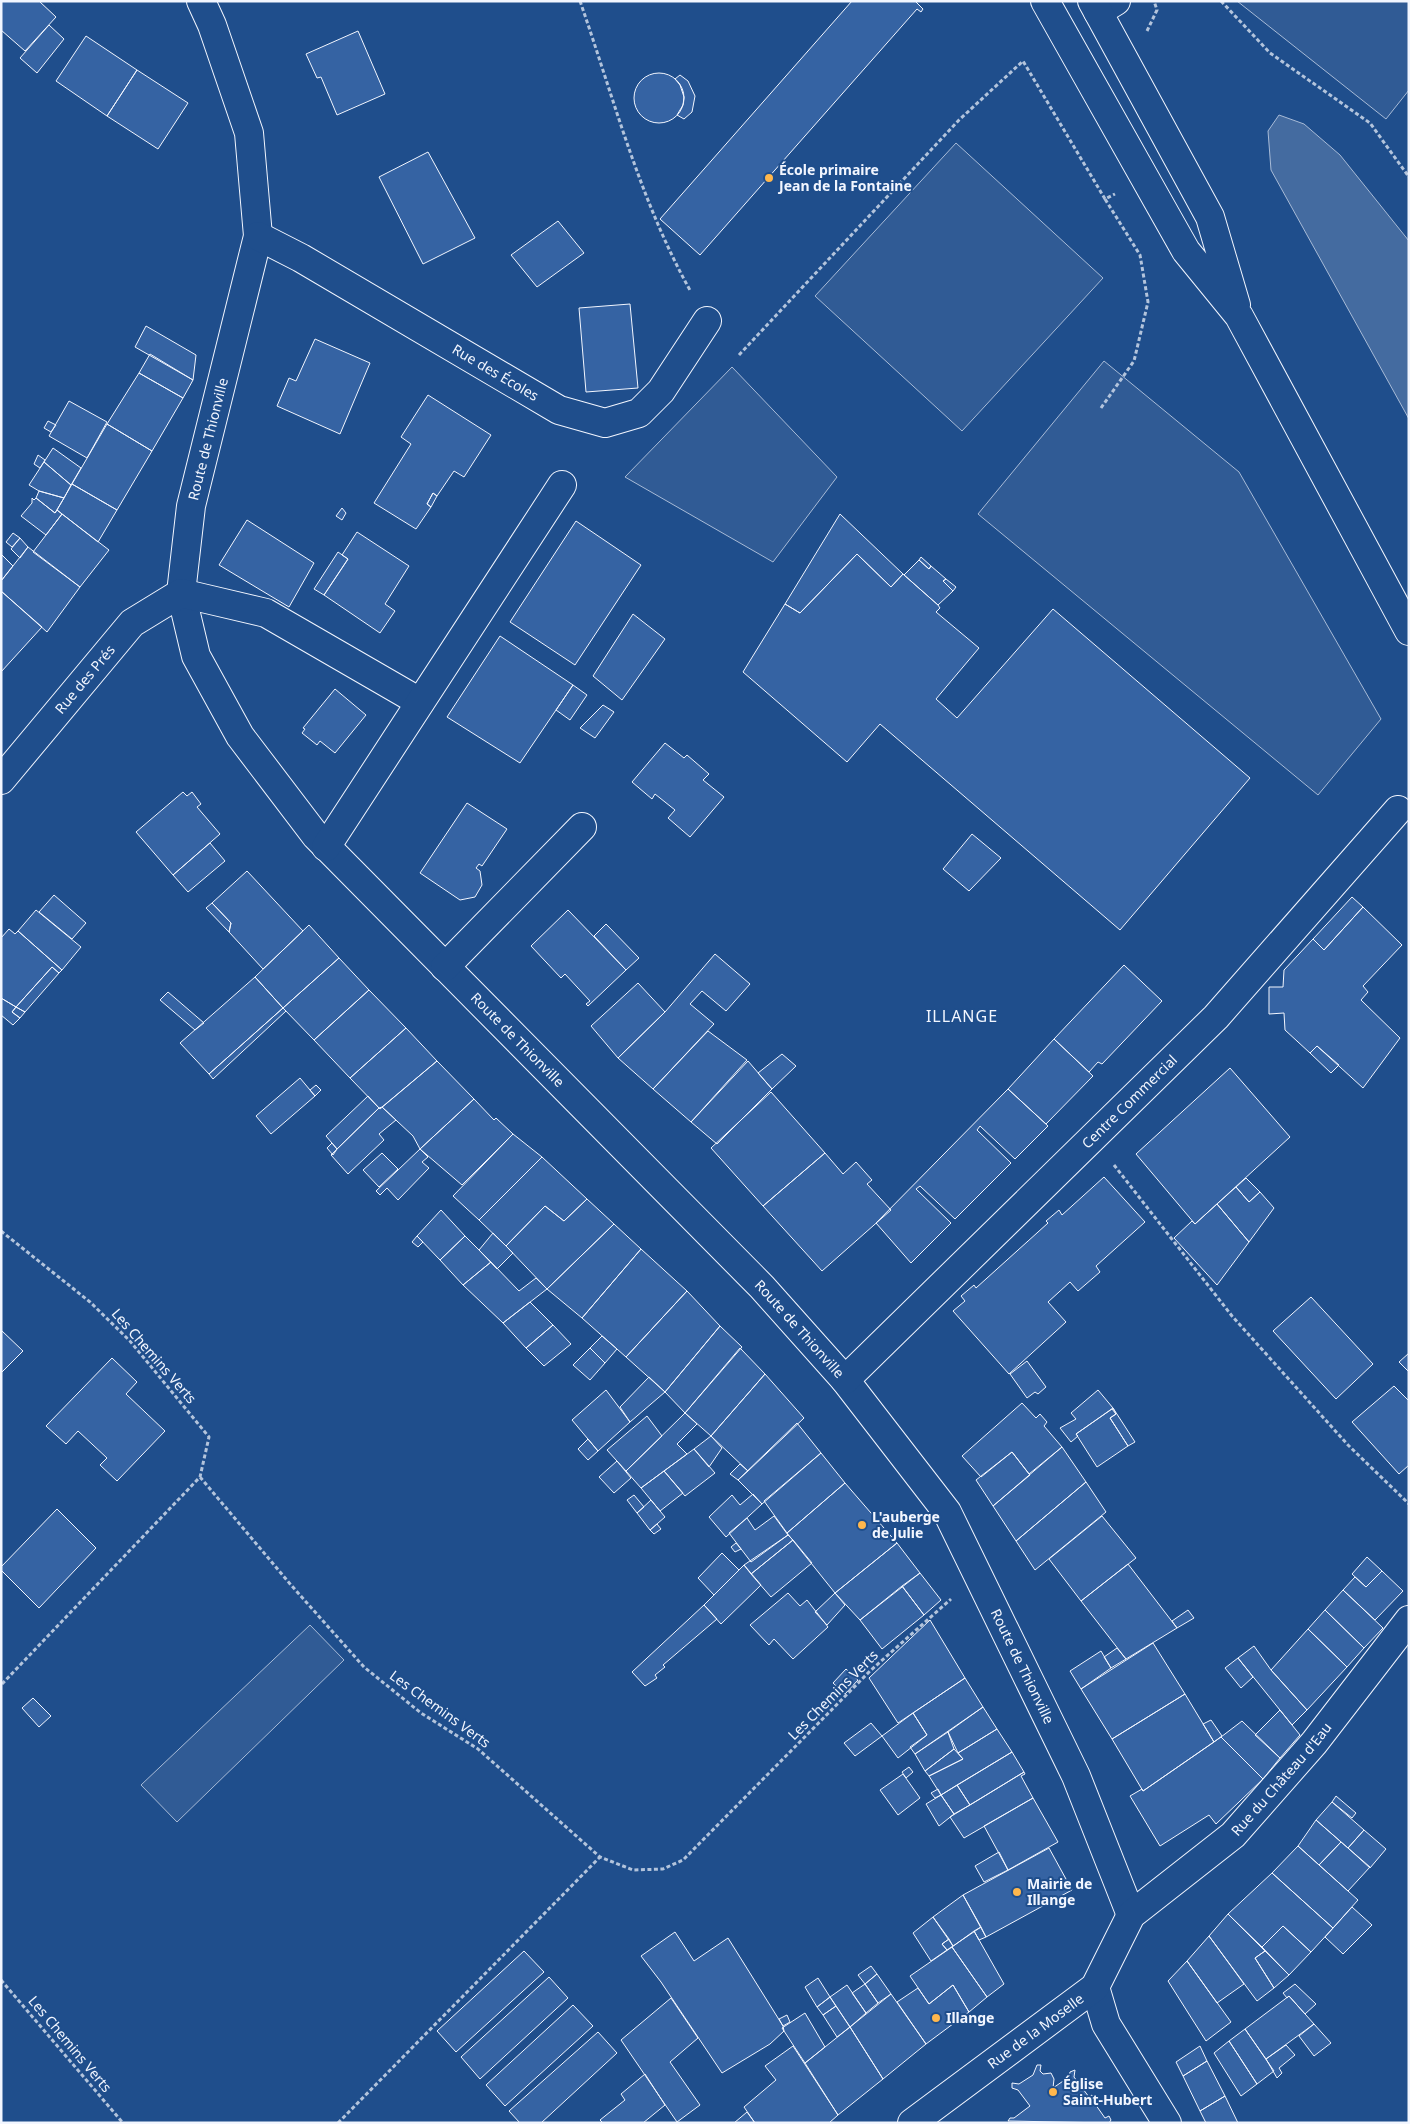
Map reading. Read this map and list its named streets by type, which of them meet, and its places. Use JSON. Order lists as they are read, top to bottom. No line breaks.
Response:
{"streets":{"street":["Rue des Écoles","Route de Thionville","Rue des Prés","Centre Commercial","Rue du Château d'Eau","Rue de la Moselle"],"path":["Les Chemins Verts"]},"crossings":[["Rue des Écoles","Route de Thionville"],["Route de Thionville","Rue des Prés"],["Route de Thionville","Centre Commercial"],["Route de Thionville","Les Chemins Verts"],["Route de Thionville","Rue du Château d'Eau"],["Route de Thionville","Rue de la Moselle"],["Rue du Château d'Eau","Rue de la Moselle"]],"districts":["ILLANGE"],"places":["École primaire Jean de la Fontaine","L'auberge de Julie","Mairie de Illange","Illange","Église Saint-Hubert"]}
